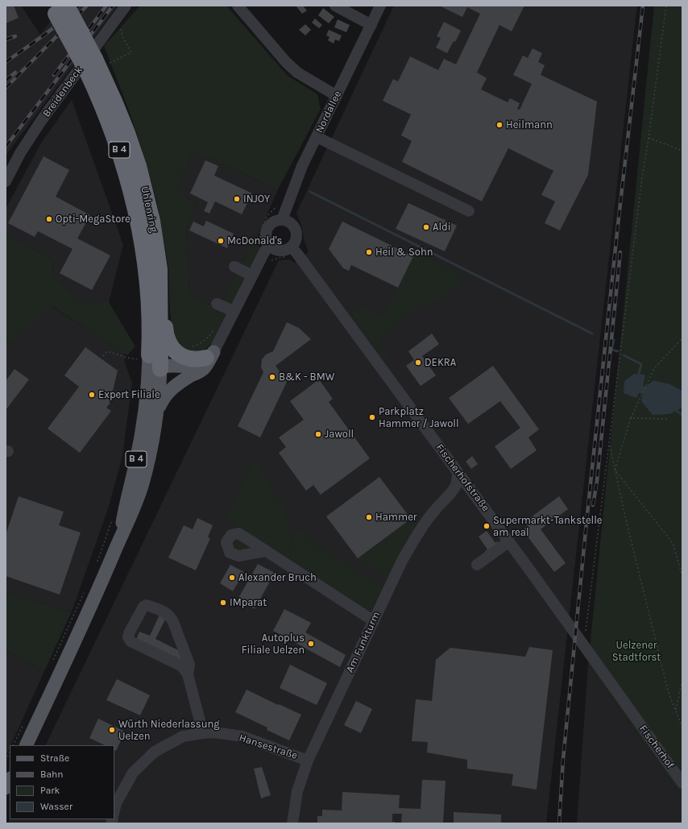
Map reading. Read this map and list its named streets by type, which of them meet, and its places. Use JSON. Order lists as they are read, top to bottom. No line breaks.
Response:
{"streets":{"highway":["B 4","Uhlenring"],"street":["Breidenbeck","Nordallee","Fischerhofstraße","Am Funkturm","Hansestraße","Fischerhof"]},"crossings":[["B 4","Uhlenring"],["Fischerhofstraße","Am Funkturm"],["Fischerhofstraße","Fischerhof"],["Am Funkturm","Hansestraße"]],"parks":["Uelzener Stadtforst"],"places":["Heilmann","INJOY","Opti-MegaStore","Aldi","McDonald's","Heil & Sohn","DEKRA","B&K - BMW","Expert Filiale","Parkplatz Hammer / Jawoll","Jawoll","Hammer","Supermarkt-Tankstelle am real","Alexander Bruch","IMparat","Autoplus Filiale Uelzen","Würth Niederlassung Uelzen"],"legend":["Straße","Bahn","Park","Wasser"]}
